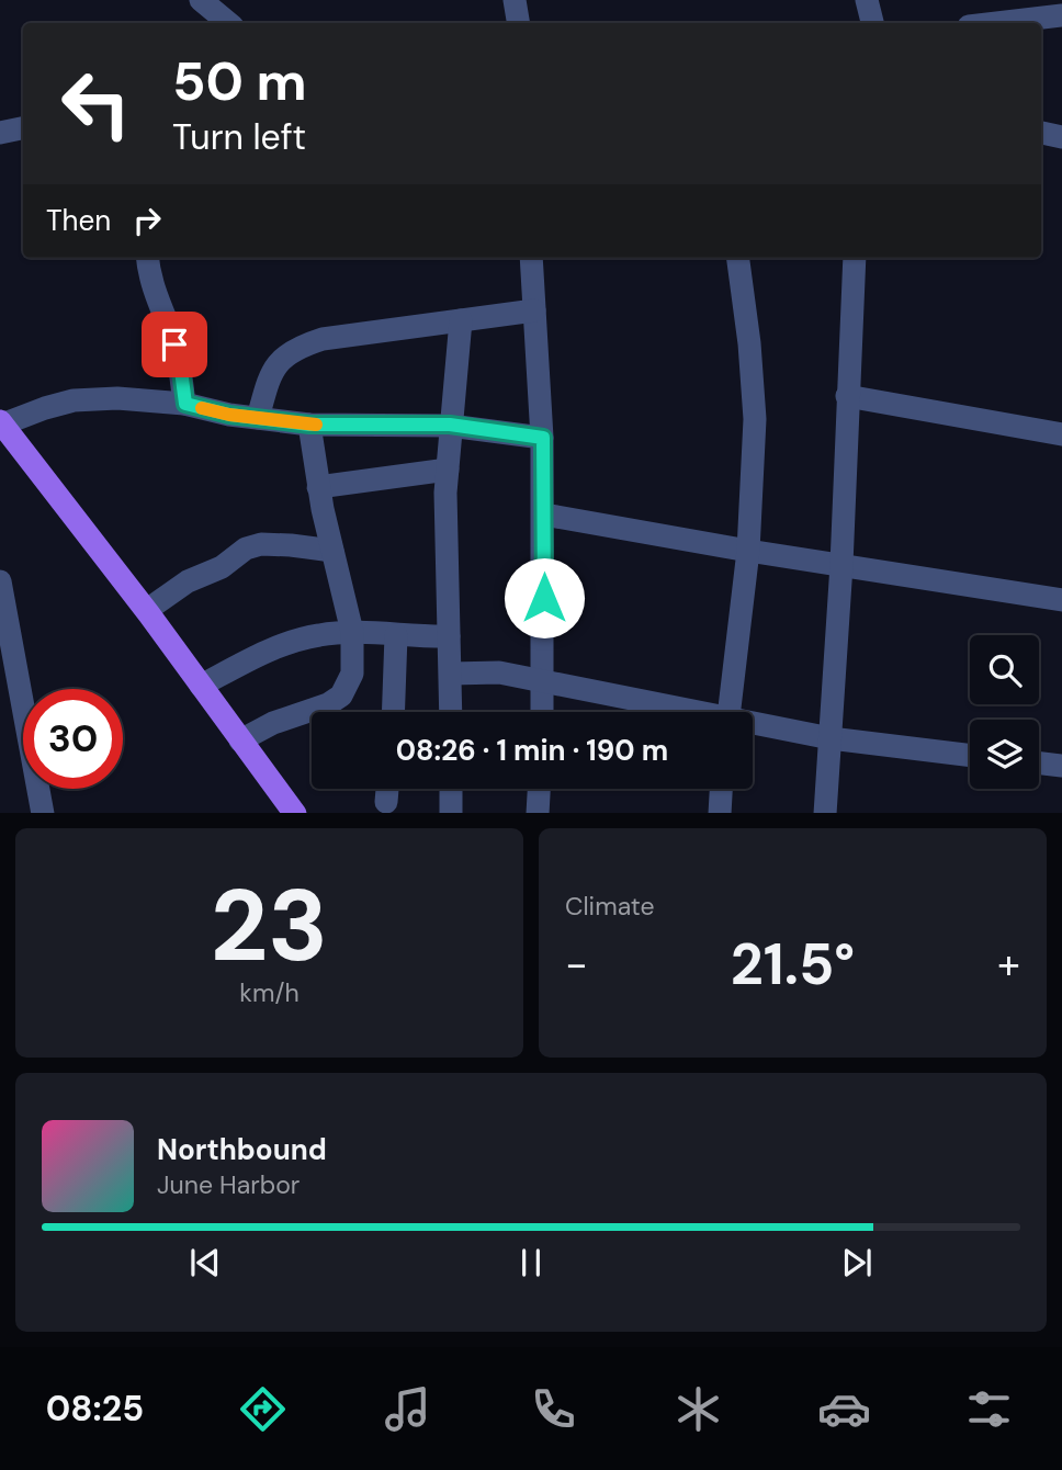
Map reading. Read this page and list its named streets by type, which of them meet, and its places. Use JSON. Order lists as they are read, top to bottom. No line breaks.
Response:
{"page":{"turn":["50 m","Turn left"],"then":"Then","limit":"30","trip":"08:26 · 1 min · 190 m","tile":[["23","km/h"],"Climate"],"heat":["−","21.5°","+"],"song":["Northbound","June Harbor"],"tabs":"08:25"}}
